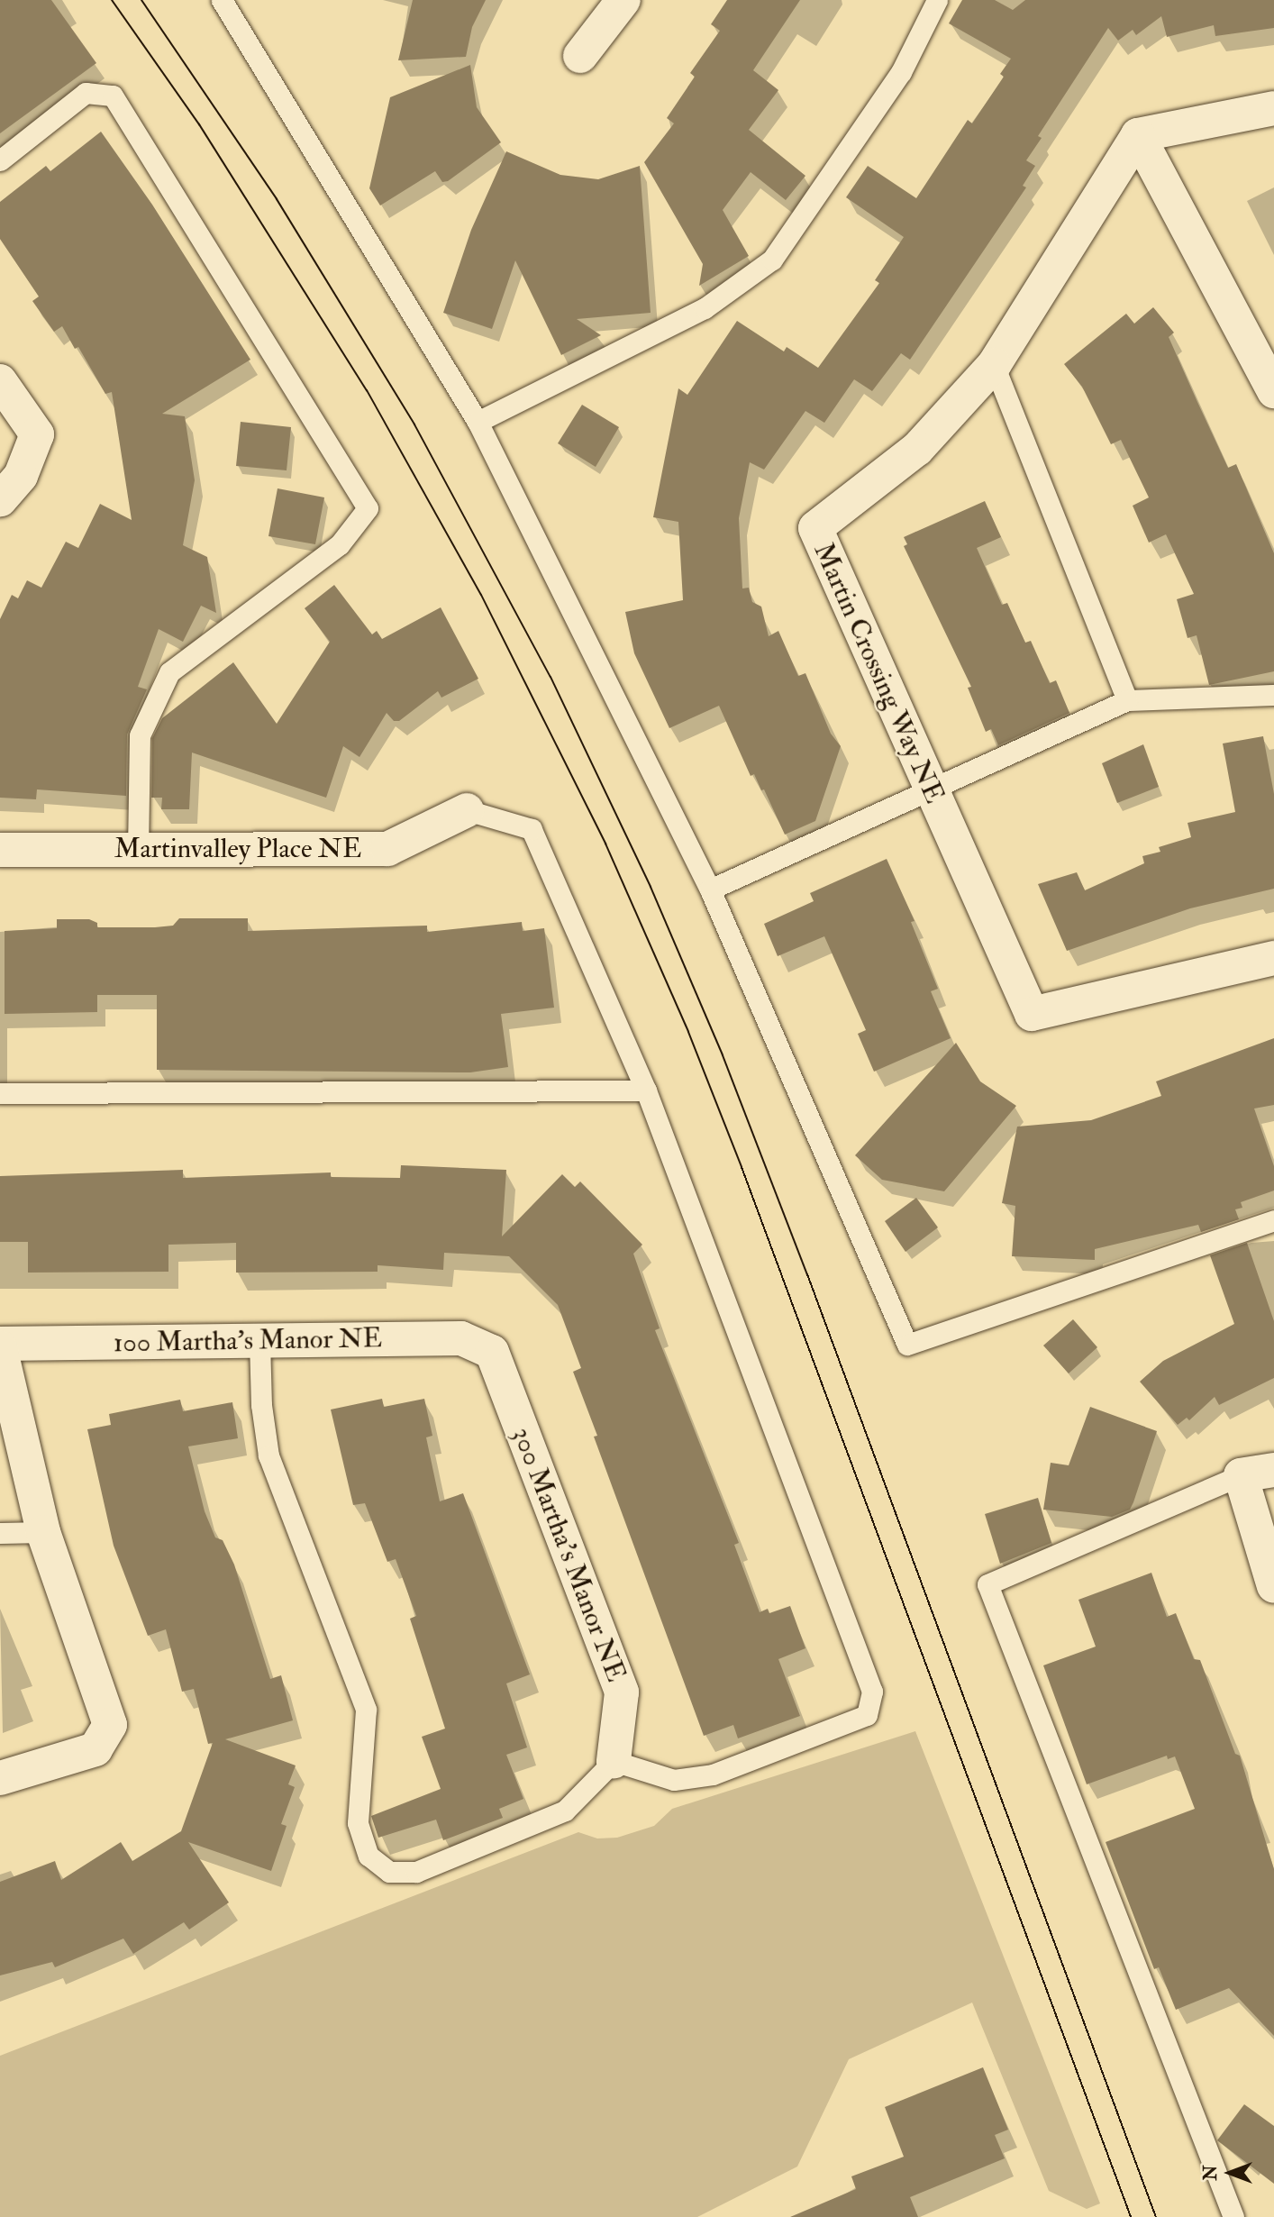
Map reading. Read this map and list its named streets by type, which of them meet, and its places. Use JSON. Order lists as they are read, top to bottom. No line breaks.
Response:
{"streets":{"street":["Martin Crossing Way NE","Martinvalley Place NE","100 Martha's Manor NE","300 Martha's Manor NE"]},"crossings":[["100 Martha's Manor NE","300 Martha's Manor NE"]],"north":"left"}
